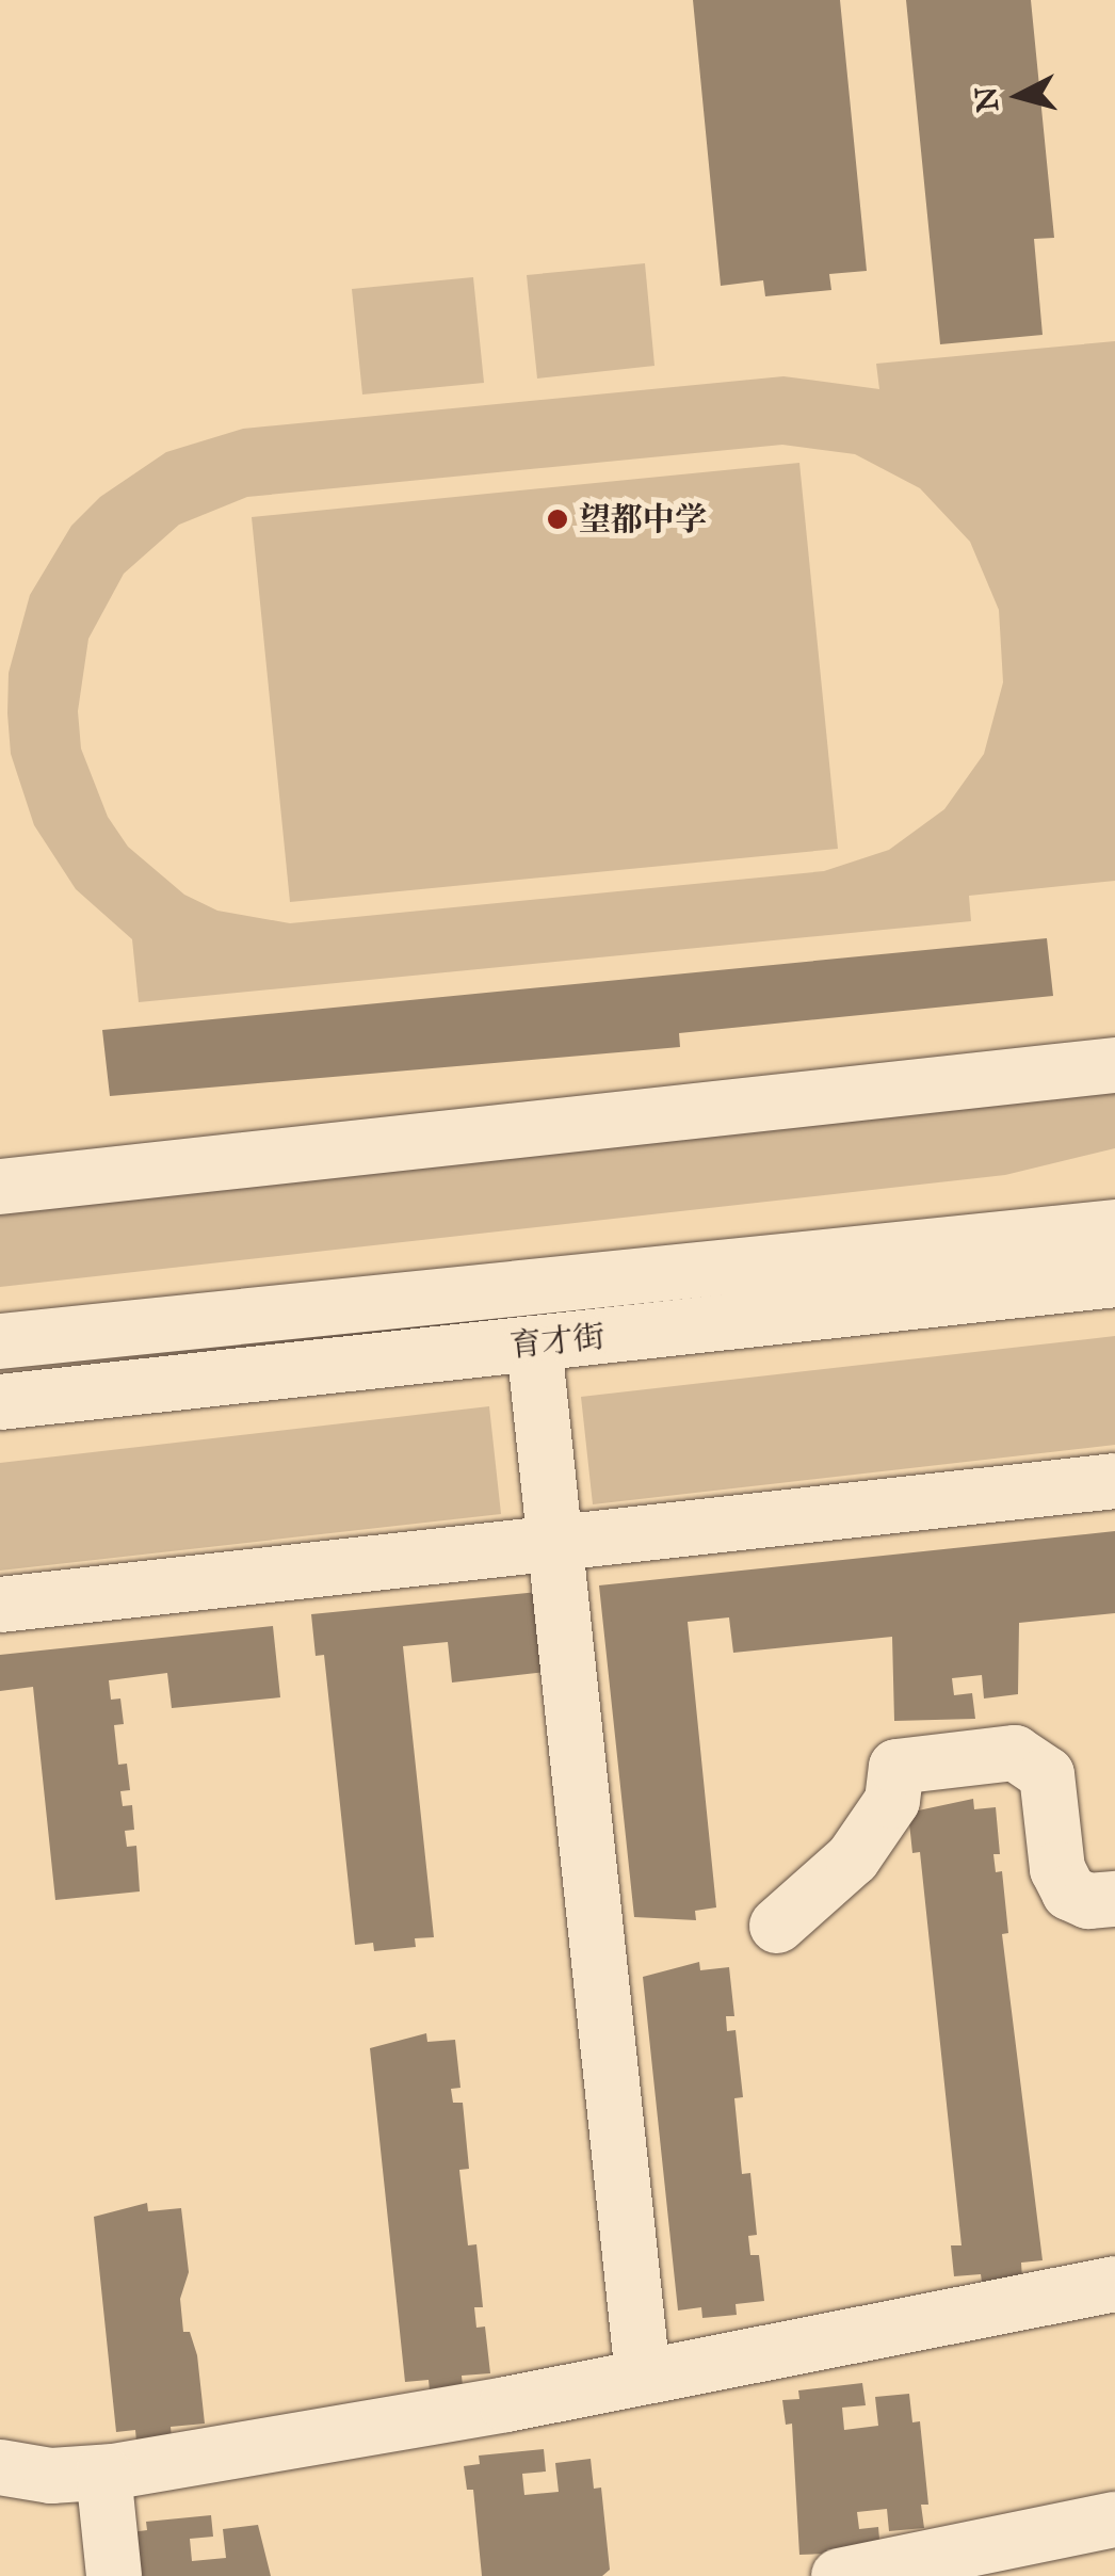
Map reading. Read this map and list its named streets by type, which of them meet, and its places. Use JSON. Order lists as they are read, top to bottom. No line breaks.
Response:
{"streets":{"street":["育才街"]},"places":["望都中学"],"north":"left"}
